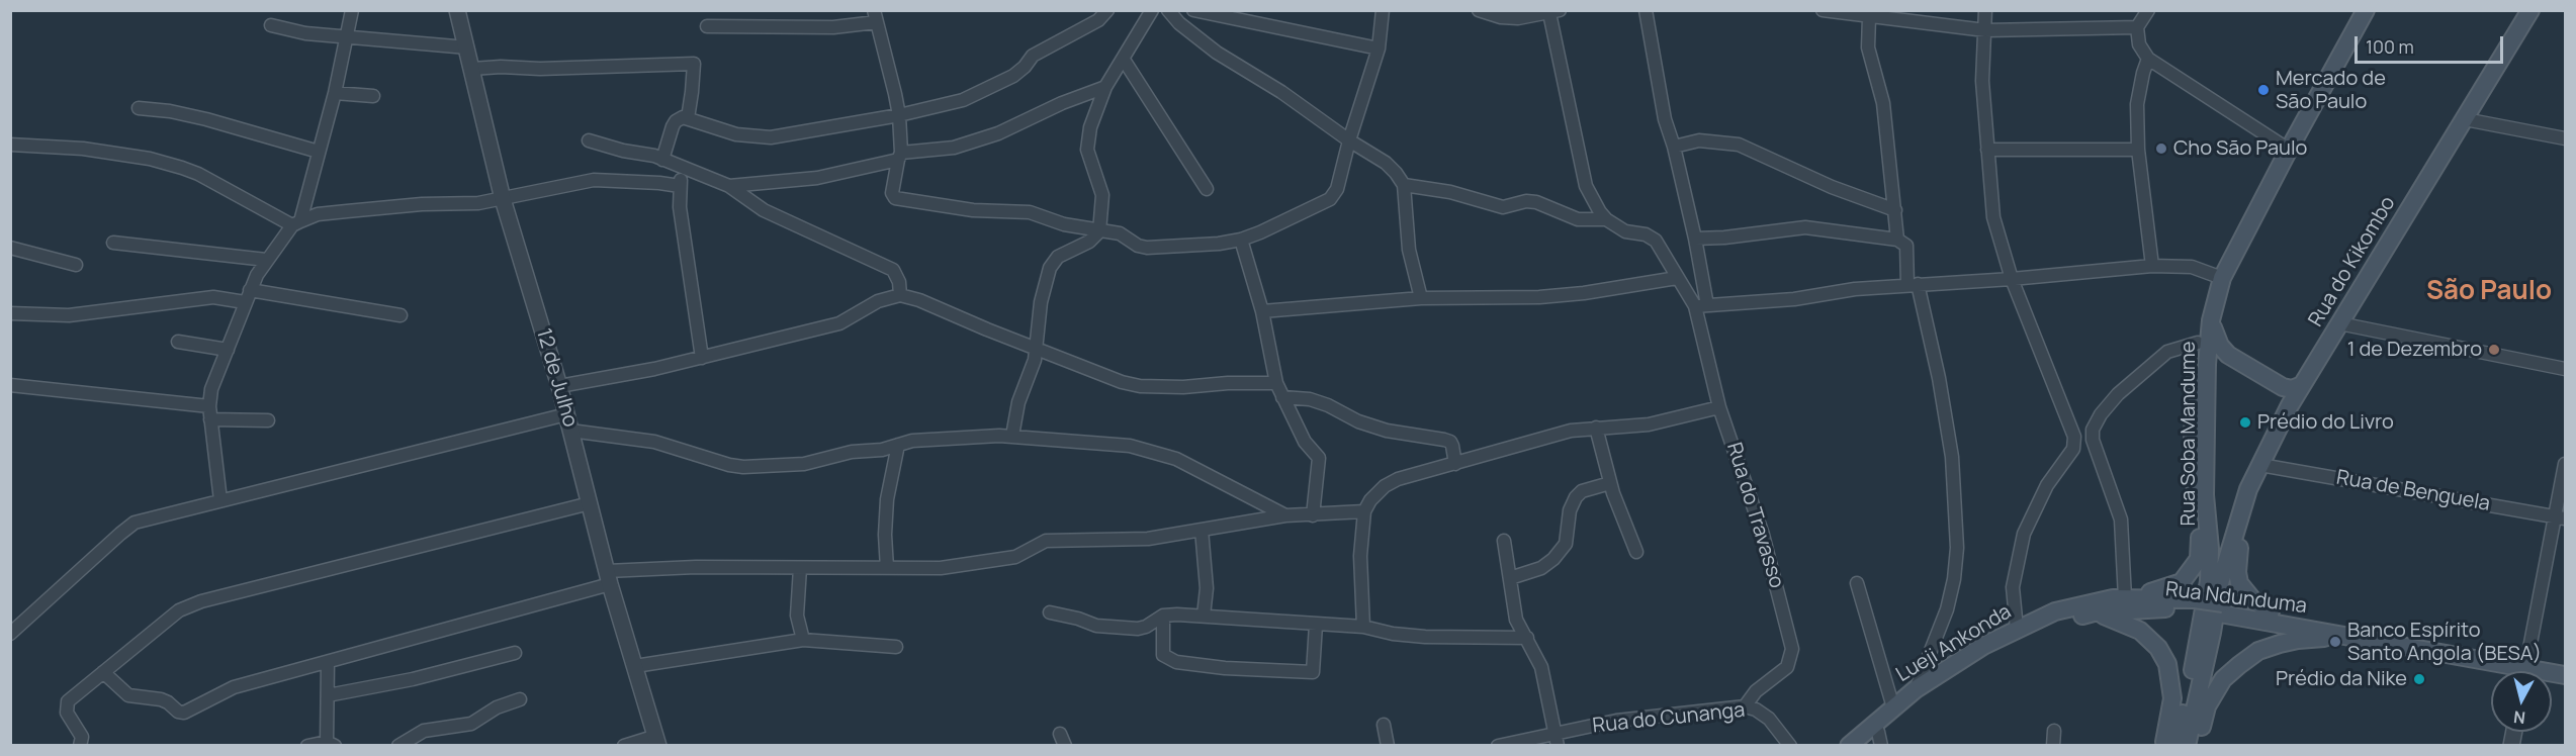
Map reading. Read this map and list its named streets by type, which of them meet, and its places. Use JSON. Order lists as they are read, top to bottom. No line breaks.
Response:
{"streets":{"main road":["Rua do Kikombo","Rua Soba Mandume","Rua Ndunduma","Lueji Ankonda"],"street":["12 de Julho","Rua de Benguela","Rua do Travasso","Rua do Cunanga"]},"crossings":[["Rua do Kikombo","Rua de Benguela"],["Rua do Travasso","Rua do Cunanga"],["Rua Ndunduma","Lueji Ankonda"]],"districts":["São Paulo"],"places":["Mercado de São Paulo","Cho São Paulo","1 de Dezembro","Prédio do Livro","Banco Espírito Santo Angola (BESA)","Prédio da Nike"],"scale_bar":"100 m","north":"bottom"}
